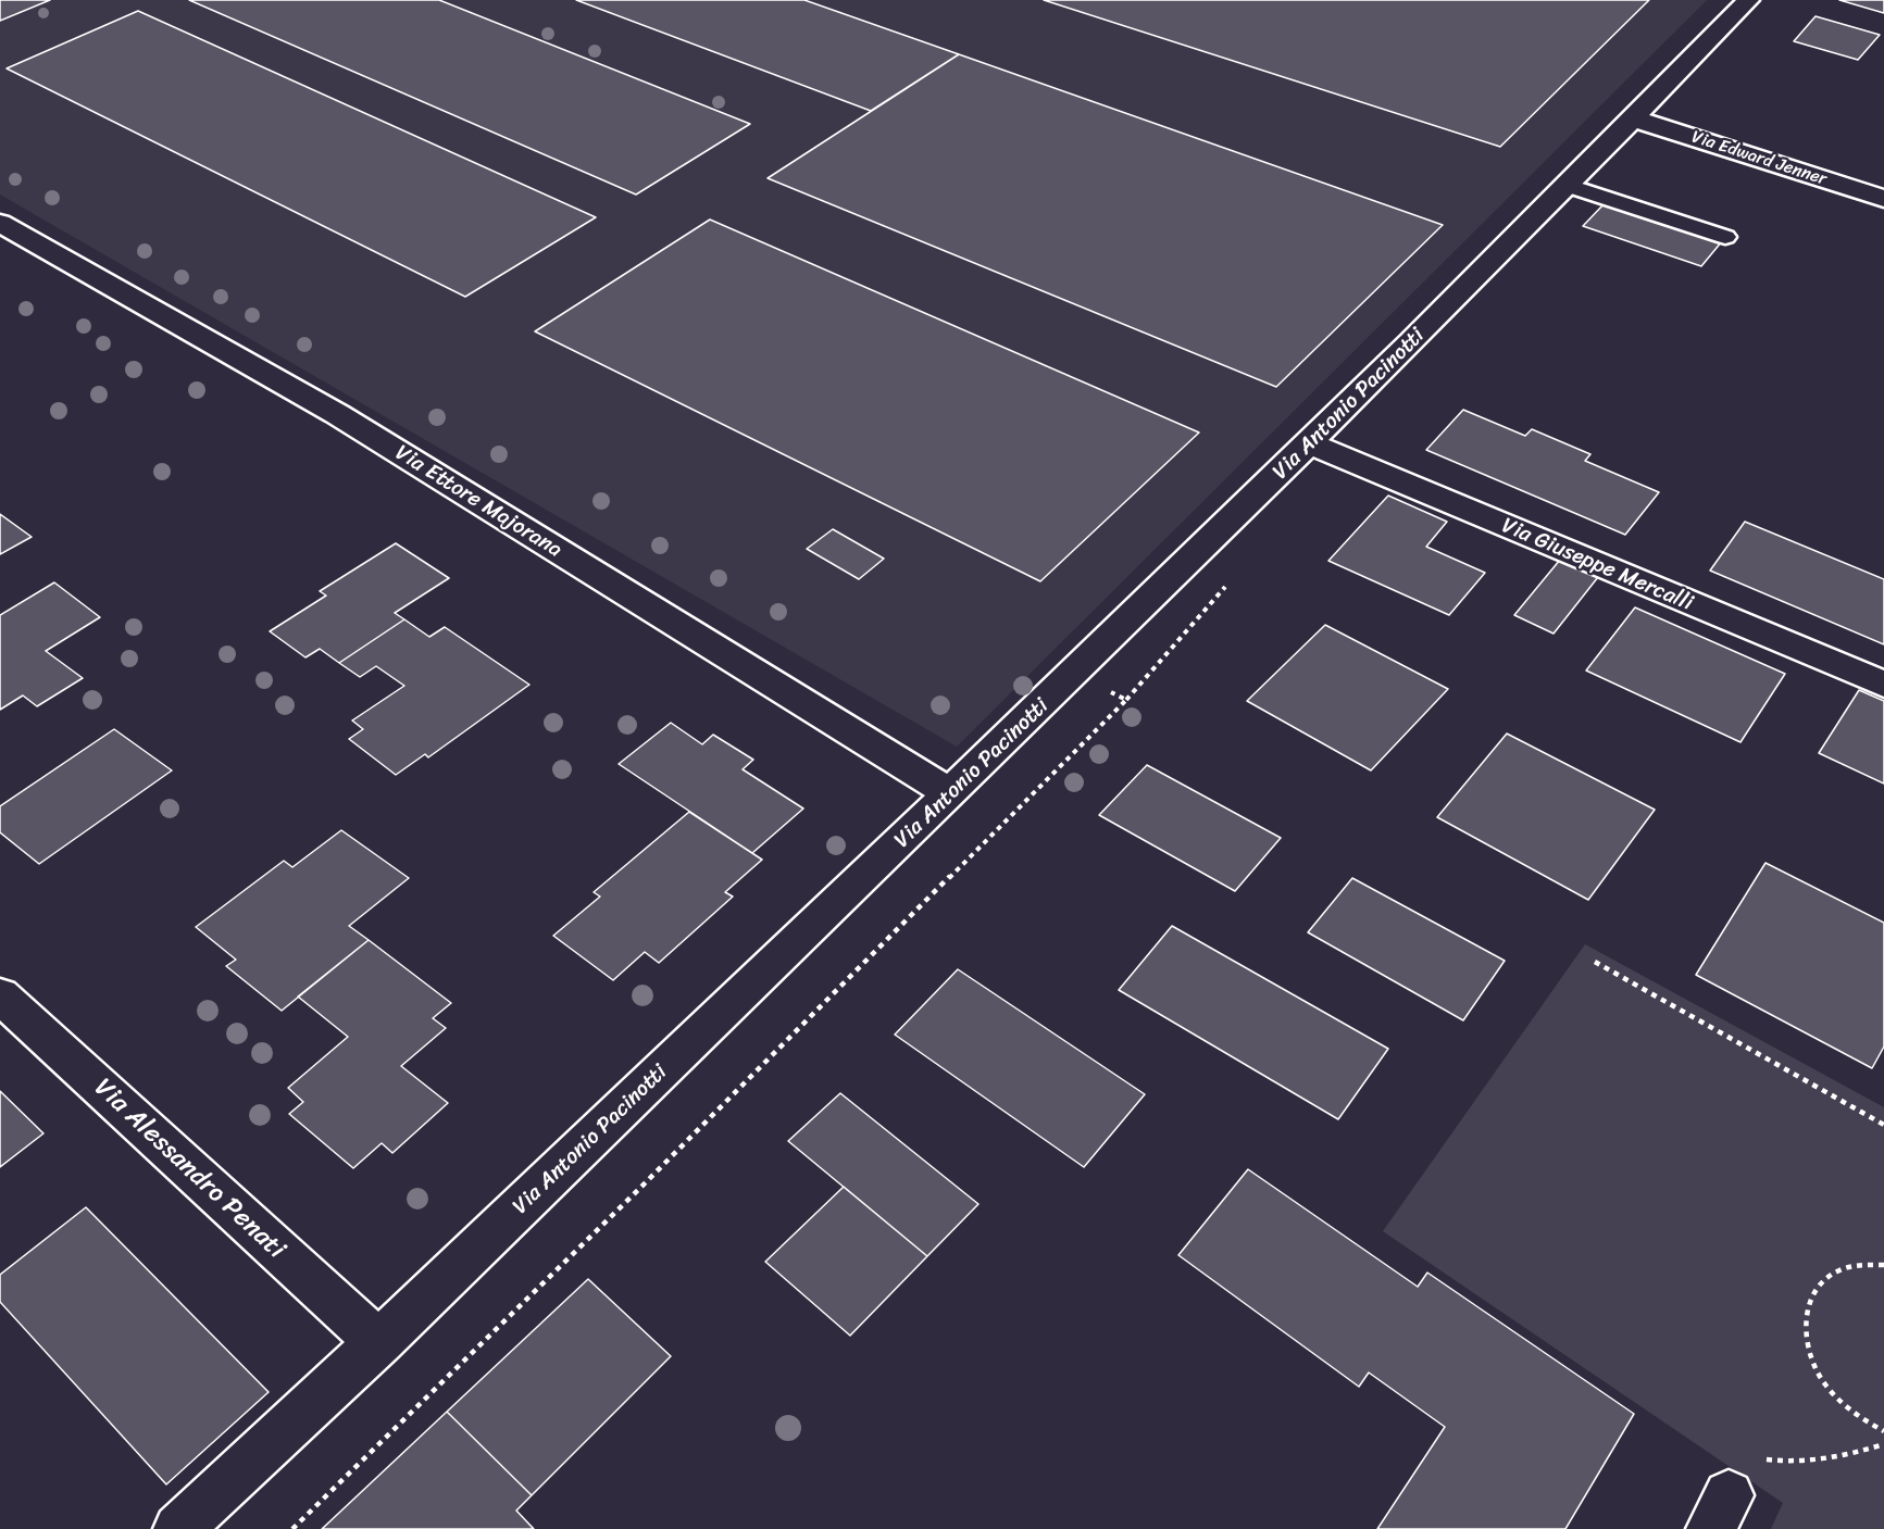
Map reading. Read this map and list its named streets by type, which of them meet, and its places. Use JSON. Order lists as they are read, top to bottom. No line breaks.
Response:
{"streets":{"street":["Via Edward Jenner","Via Antonio Pacinotti","Via Ettore Majorana","Via Giuseppe Mercalli","Via Alessandro Penati"]},"crossings":[["Via Edward Jenner","Via Antonio Pacinotti"],["Via Antonio Pacinotti","Via Ettore Majorana"],["Via Antonio Pacinotti","Via Giuseppe Mercalli"],["Via Antonio Pacinotti","Via Alessandro Penati"]]}
